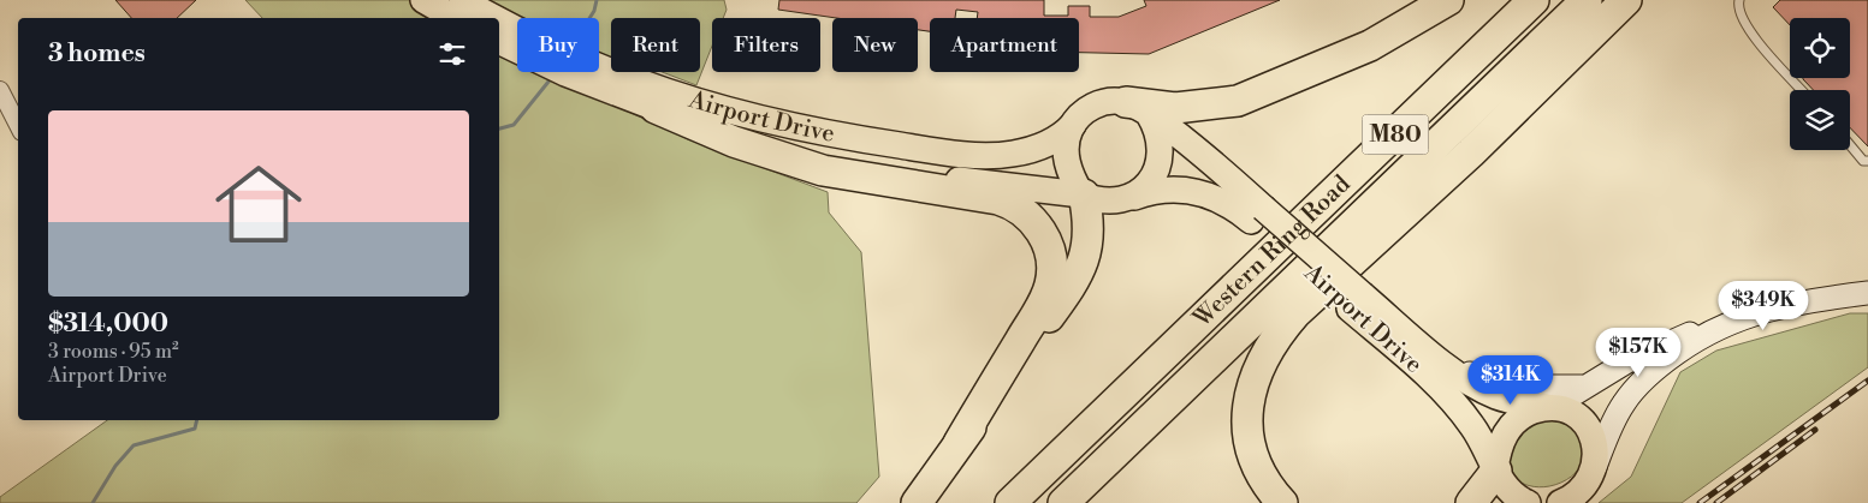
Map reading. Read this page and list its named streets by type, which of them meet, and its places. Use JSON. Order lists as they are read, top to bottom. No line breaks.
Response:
{"streets":{"highway":["M80","Western Ring Road"],"main road":["Airport Drive"]},"page":{"chip":["Buy","Rent","Filters","New","Apartment"],"heading":"3 homes","list":[{"name":"$314,000","note":"3 rooms · 95 m² · Airport Drive"}],"price":["$349K","$157K","$314K"]}}
